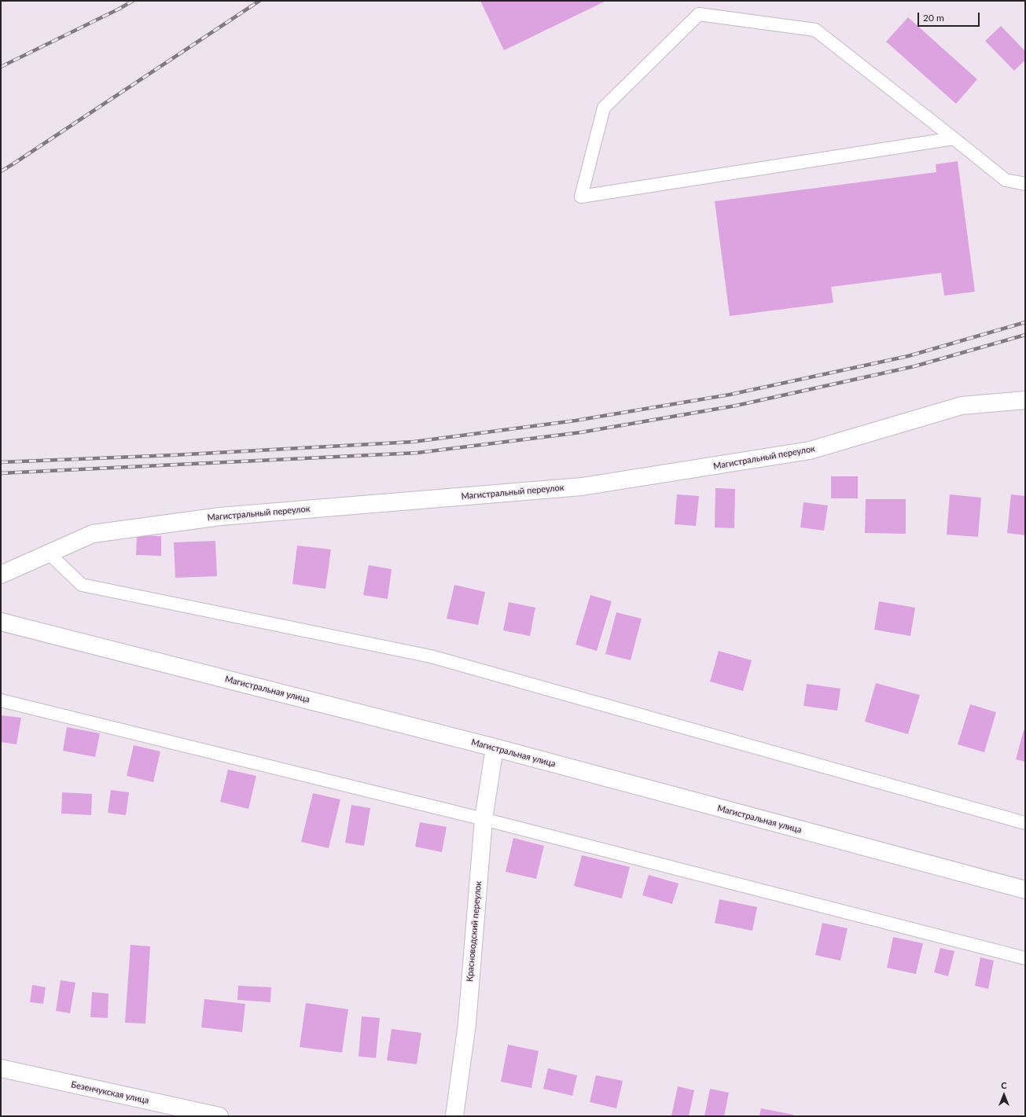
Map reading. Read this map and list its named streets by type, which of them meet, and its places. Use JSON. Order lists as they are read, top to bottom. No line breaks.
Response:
{"streets":{"street":["Магистральный переулок","Магистральная улица","Красноводский переулок","Безенчукская улица"]},"crossings":[["Магистральная улица","Красноводский переулок"]],"scale_bar":"20 m","north":"top"}
